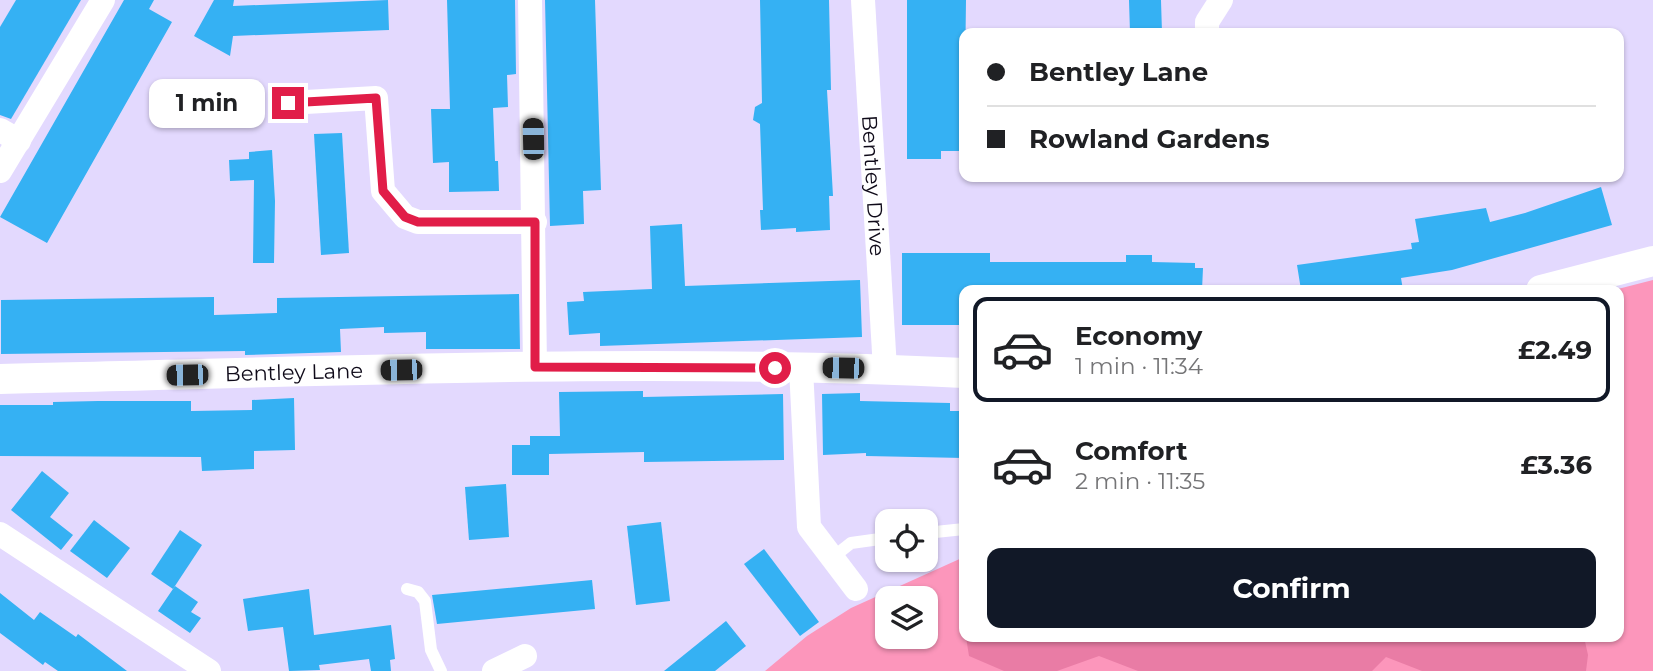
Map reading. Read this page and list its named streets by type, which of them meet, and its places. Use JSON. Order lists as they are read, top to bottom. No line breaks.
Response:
{"streets":{"street":["Bentley Drive","Bentley Lane"]},"crossings":[["Bentley Drive","Bentley Lane"]],"page":{"banner":["Bentley Lane","Rowland Gardens"],"bubble":"1 min","list":[{"name":"Economy","note":"1 min · 11:34","value":"£2.49"},{"name":"Comfort","note":"2 min · 11:35","value":"£3.36"}],"buttons":"Confirm"}}
